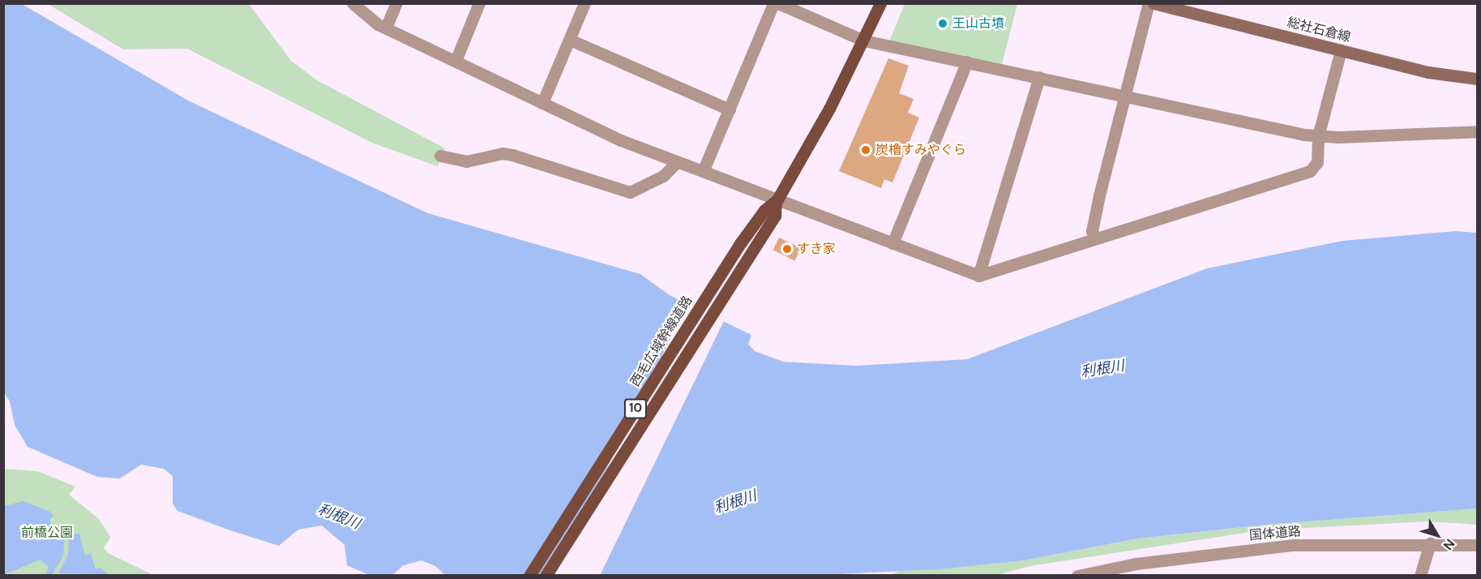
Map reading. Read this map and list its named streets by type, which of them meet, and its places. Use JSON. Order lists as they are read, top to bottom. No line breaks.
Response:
{"streets":{"main road":["総社石倉線","西毛広域幹線道路","10"],"street":["国体道路"]},"water":["利根川"],"parks":["前橋公園"],"places":["王山古墳","炭櫓すみやぐら","すき家"],"north":"bottom right"}
